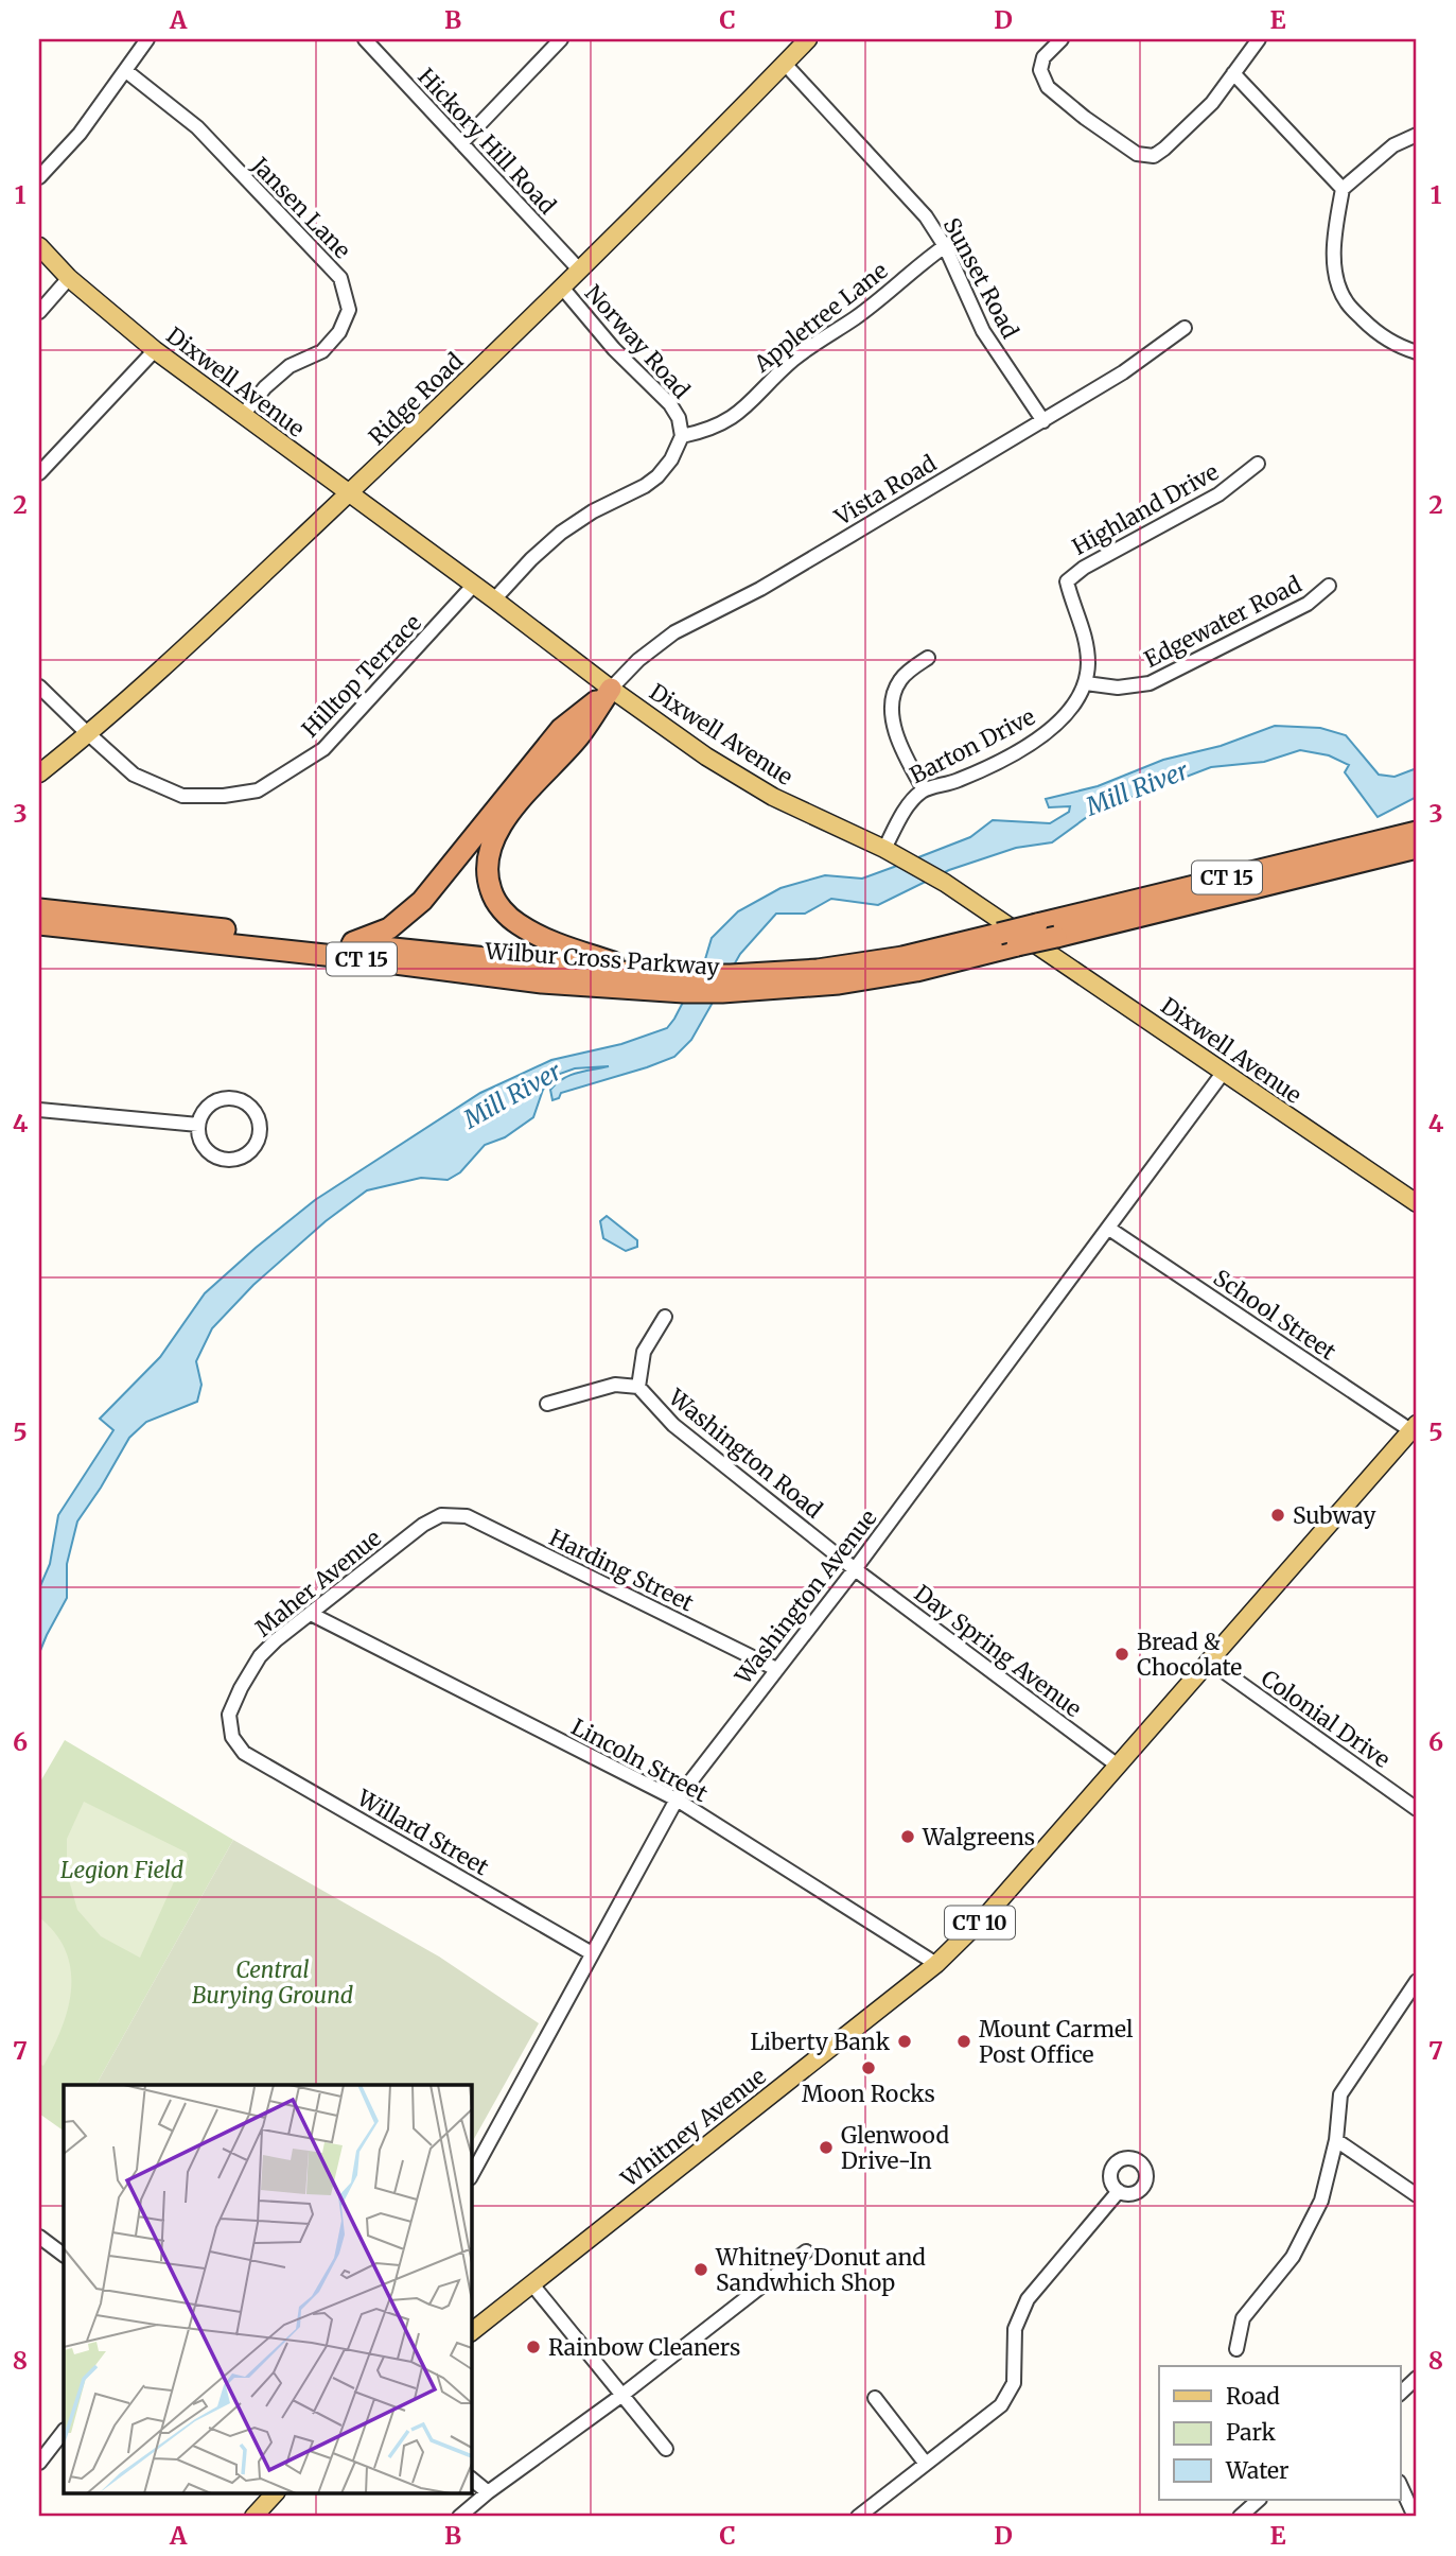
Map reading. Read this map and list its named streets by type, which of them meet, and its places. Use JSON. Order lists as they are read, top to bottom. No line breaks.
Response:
{"streets":{"highway":["CT 15","Wilbur Cross Parkway"],"main road":["Dixwell Avenue","Ridge Road","CT 10","Whitney Avenue"],"street":["Hickory Hill Road","Jansen Lane","Sunset Road","Appletree Lane","Norway Road","Vista Road","Highland Drive","Edgewater Road","Hilltop Terrace","Barton Drive","School Street","Washington Road","Harding Street","Maher Avenue","Washington Avenue","Day Spring Avenue","Colonial Drive","Lincoln Street","Willard Street"]},"crossings":[["Hickory Hill Road","Ridge Road"],["Jansen Lane","Dixwell Avenue"],["Sunset Road","Appletree Lane"],["Sunset Road","Ridge Road"],["Sunset Road","Vista Road"],["Appletree Lane","Norway Road"],["Norway Road","Dixwell Avenue"],["Norway Road","Ridge Road"],["Dixwell Avenue","Ridge Road"],["Dixwell Avenue","Vista Road"],["Dixwell Avenue","Hilltop Terrace"],["Dixwell Avenue","Barton Drive"],["Dixwell Avenue","Washington Avenue"],["Ridge Road","Hilltop Terrace"],["Highland Drive","Edgewater Road"],["Highland Drive","Barton Drive"],["Edgewater Road","Barton Drive"],["School Street","Washington Avenue"],["School Street","Whitney Avenue"],["Washington Road","Washington Avenue"],["Washington Road","Day Spring Avenue"],["Harding Street","Maher Avenue"],["Harding Street","Washington Avenue"],["Maher Avenue","Lincoln Street"],["Maher Avenue","Willard Street"],["Washington Avenue","Day Spring Avenue"],["Washington Avenue","Lincoln Street"],["Washington Avenue","Willard Street"],["Day Spring Avenue","Whitney Avenue"],["Colonial Drive","Whitney Avenue"],["Lincoln Street","Whitney Avenue"]],"water":["Mill River"],"parks":["Legion Field","Central Burying Ground"],"places":["Subway","Bread & Chocolate","Walgreens","Liberty Bank","Mount Carmel Post Office","Moon Rocks","Glenwood Drive-In","Whitney Donut and Sandwhich Shop","Rainbow Cleaners"],"legend":["Road","Park","Water"],"grid":{"columns":["A","B","C","D","E"],"rows":["1","2","3","4","5","6","7","8"]}}
